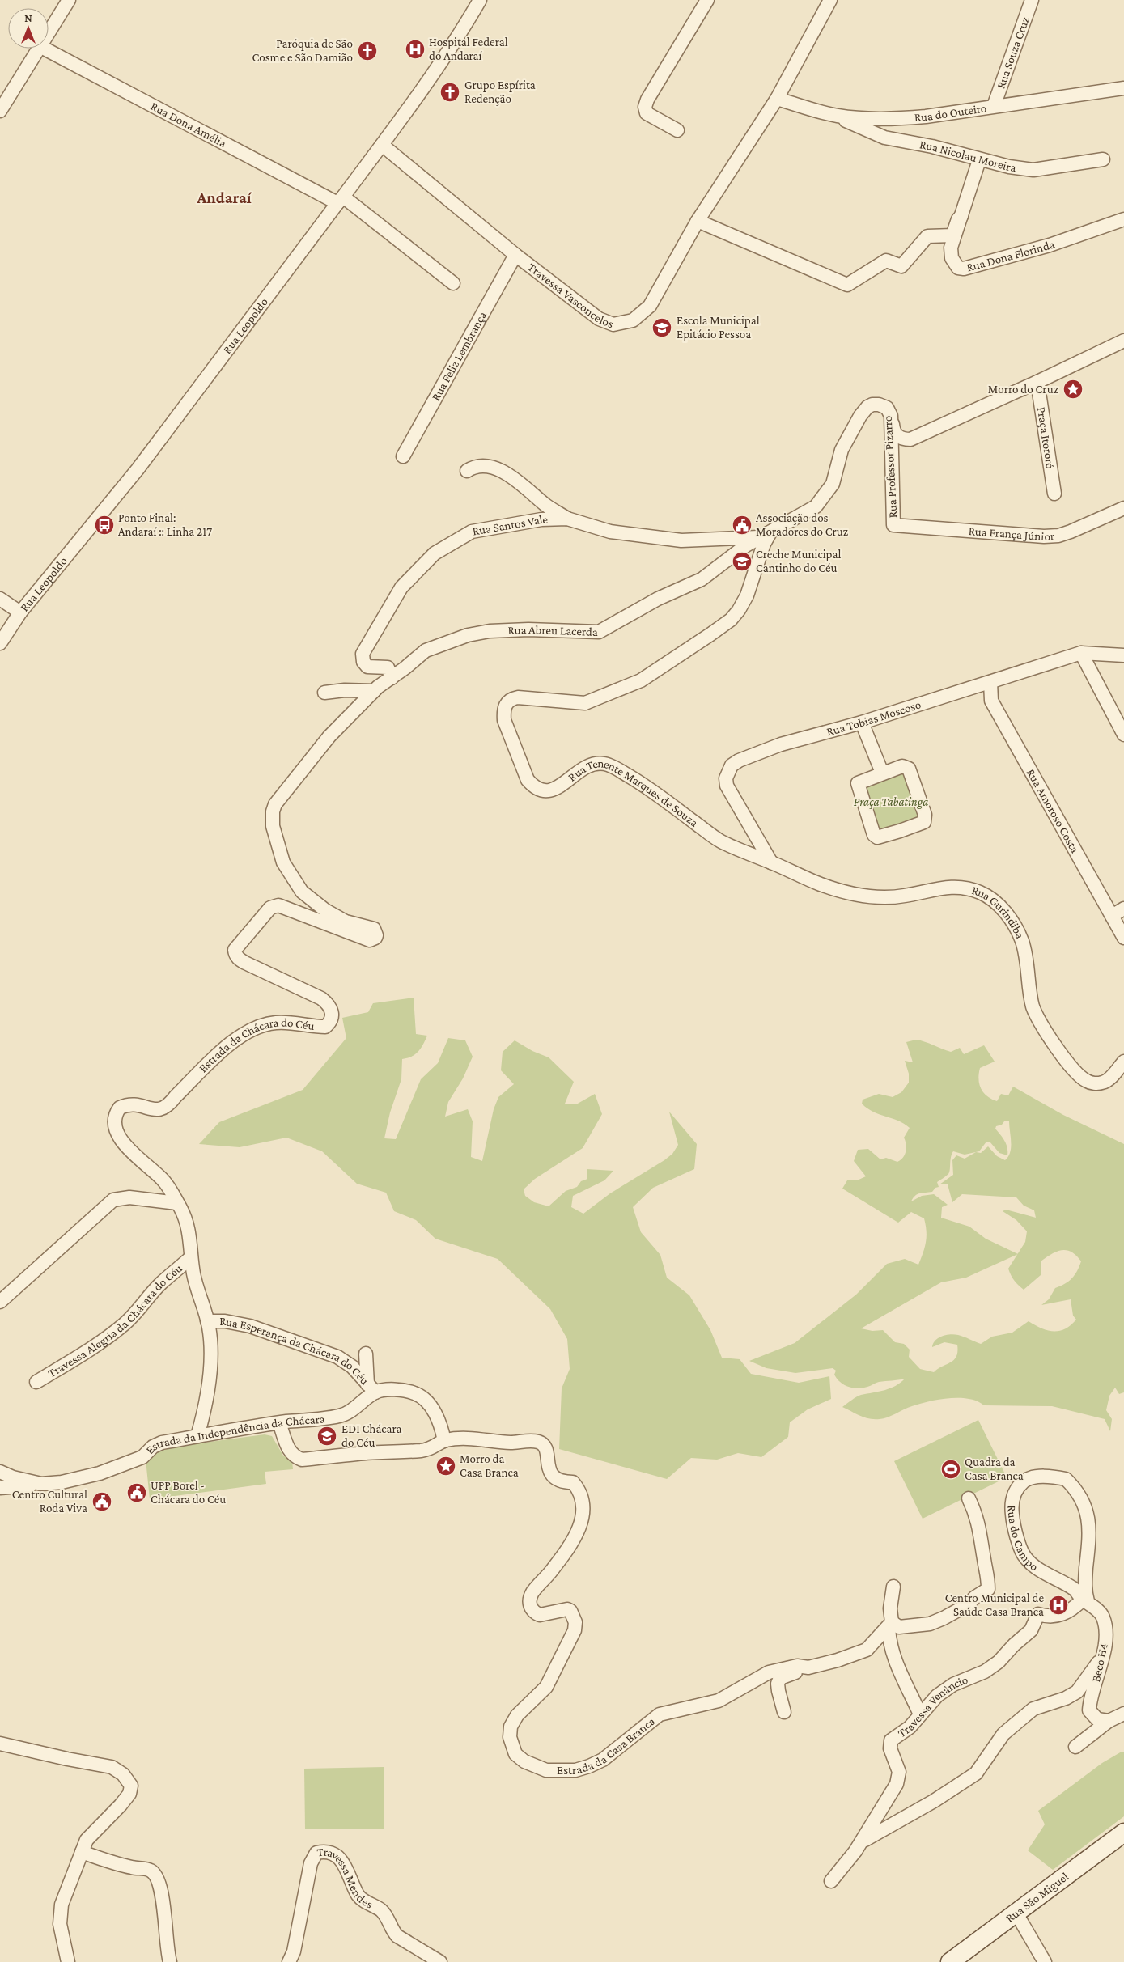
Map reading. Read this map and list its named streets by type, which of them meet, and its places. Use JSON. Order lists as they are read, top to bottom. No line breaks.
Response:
{"streets":{"street":["Rua Souza Cruz","Rua do Outeiro","Rua Dona Amélia","Rua Nicolau Moreira","Rua Dona Florinda","Travessa Vasconcelos","Rua Leopoldo","Rua Feliz Lembrança","Praça Itororó","Rua Professor Pizarro","Rua Santos Vale","Rua França Júnior","Rua Abreu Lacerda","Rua Tobias Moscoso","Rua Tenente Marques de Souza","Rua Amoroso Costa","Rua Gurindiba","Estrada da Chácara do Céu","Travessa Alegria da Chácara do Céu","Rua Esperança da Chácara do Céu","Estrada da Independência da Chácara","Rua do Campo","Beco H4","Travessa Venâncio","Estrada da Casa Branca","Travessa Mendes","Rua São Miguel"]},"crossings":[["Rua Souza Cruz","Rua do Outeiro"],["Rua do Outeiro","Rua Nicolau Moreira"],["Rua do Outeiro","Travessa Vasconcelos"],["Rua Dona Amélia","Rua Leopoldo"],["Rua Nicolau Moreira","Rua Dona Florinda"],["Travessa Vasconcelos","Rua Leopoldo"],["Travessa Vasconcelos","Rua Feliz Lembrança"],["Rua Professor Pizarro","Rua França Júnior"],["Rua Santos Vale","Rua Abreu Lacerda"],["Rua Santos Vale","Rua Tenente Marques de Souza"],["Rua Abreu Lacerda","Rua Tenente Marques de Souza"],["Rua Abreu Lacerda","Estrada da Chácara do Céu"],["Rua Tobias Moscoso","Rua Tenente Marques de Souza"],["Rua Tobias Moscoso","Rua Amoroso Costa"],["Rua Tobias Moscoso","Rua Gurindiba"],["Rua Tenente Marques de Souza","Rua Gurindiba"],["Estrada da Chácara do Céu","Travessa Alegria da Chácara do Céu"],["Estrada da Chácara do Céu","Rua Esperança da Chácara do Céu"],["Estrada da Chácara do Céu","Estrada da Independência da Chácara"],["Rua Esperança da Chácara do Céu","Estrada da Independência da Chácara"],["Rua do Campo","Beco H4"],["Rua do Campo","Travessa Venâncio"],["Beco H4","Travessa Venâncio"]],"districts":["Andaraí"],"parks":["Praça Tabatinga"],"places":{"hospital":["Hospital Federal do Andaraí","Centro Municipal de Saúde Casa Branca"],"church":["Paróquia de São Cosme e São Damião","Grupo Espírita Redenção"],"school or university":["Escola Municipal Epitácio Pessoa","Creche Municipal Cantinho do Céu","EDI Chácara do Céu"],"place":["Morro do Cruz","Morro da Casa Branca"],"bus stop":["Ponto Final: Andaraí :: Linha 217"],"public building":["Associação dos Moradores do Cruz","UPP Borel - Chácara do Céu","Centro Cultural Roda Viva"],"sports":["Quadra da Casa Branca"]},"north":"top"}
